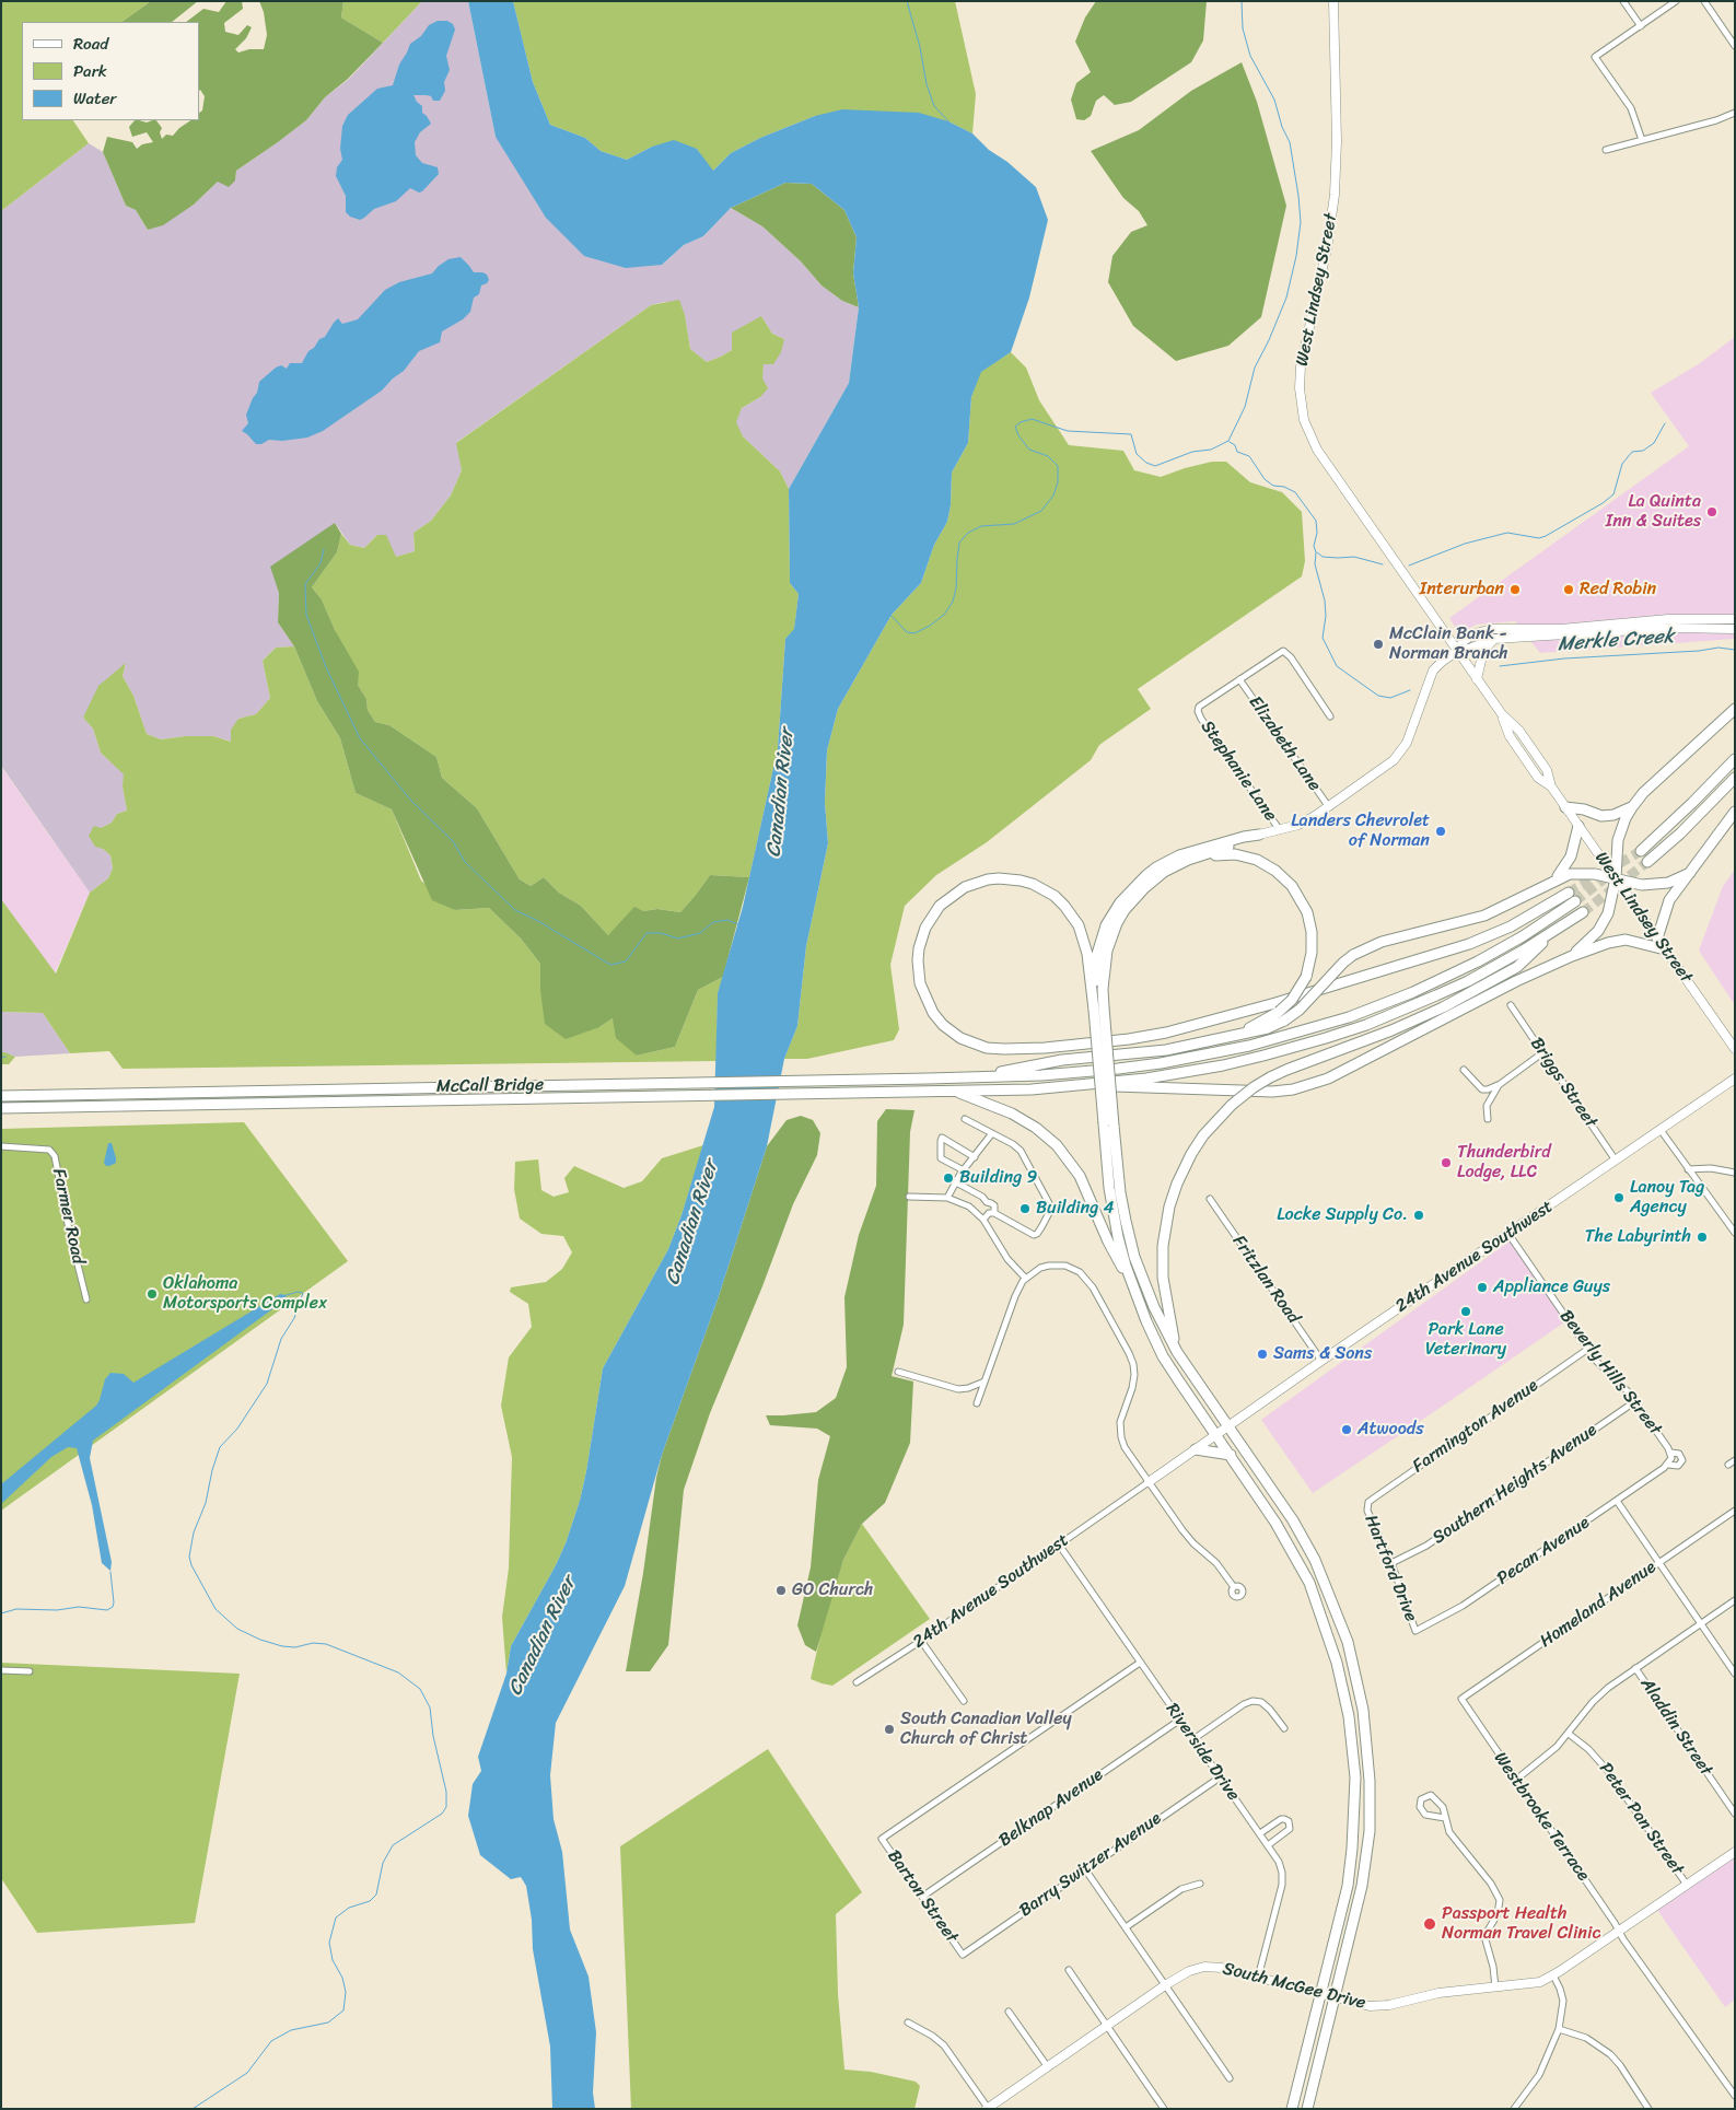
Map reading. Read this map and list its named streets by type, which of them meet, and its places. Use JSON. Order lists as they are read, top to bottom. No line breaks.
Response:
{"streets":{"highway":["McCall Bridge"],"main road":["West Lindsey Street","24th Avenue Southwest","South McGee Drive"],"street":["Elizabeth Lane","Stephanie Lane","Briggs Street","Farmer Road","Fritzlan Road","Beverly Hills Street","Farmington Avenue","Southern Heights Avenue","Pecan Avenue","Hartford Drive","Homeland Avenue","Aladdin Street","Riverside Drive","Belknap Avenue","Westbrooke Terrace","Peter Pan Street","Barry Switzer Avenue","Barton Street"]},"crossings":[["Elizabeth Lane","Stephanie Lane"],["Briggs Street","24th Avenue Southwest"],["24th Avenue Southwest","Fritzlan Road"],["24th Avenue Southwest","Beverly Hills Street"],["24th Avenue Southwest","Riverside Drive"],["Beverly Hills Street","Farmington Avenue"],["Beverly Hills Street","Southern Heights Avenue"],["Beverly Hills Street","Pecan Avenue"],["Farmington Avenue","Hartford Drive"],["Southern Heights Avenue","Hartford Drive"],["Pecan Avenue","Hartford Drive"],["Homeland Avenue","Westbrooke Terrace"],["Riverside Drive","Belknap Avenue"],["Riverside Drive","Barry Switzer Avenue"],["Riverside Drive","Barton Street"],["Riverside Drive","South McGee Drive"],["Belknap Avenue","Barton Street"],["Westbrooke Terrace","South McGee Drive"],["Peter Pan Street","South McGee Drive"],["Barry Switzer Avenue","Barton Street"]],"water":["Merkle Creek","Canadian River"],"places":["La Quinta Inn & Suites","Interurban","Red Robin","McClain Bank - Norman Branch","Landers Chevrolet of Norman","Thunderbird Lodge, LLC","Building 9","Lanoy Tag Agency","Building 4","Locke Supply Co.","The Labyrinth","Appliance Guys","Oklahoma Motorsports Complex","Park Lane Veterinary","Sams & Sons","Atwoods","GO Church","South Canadian Valley Church of Christ","Passport Health Norman Travel Clinic"],"legend":["Road","Park","Water"]}
